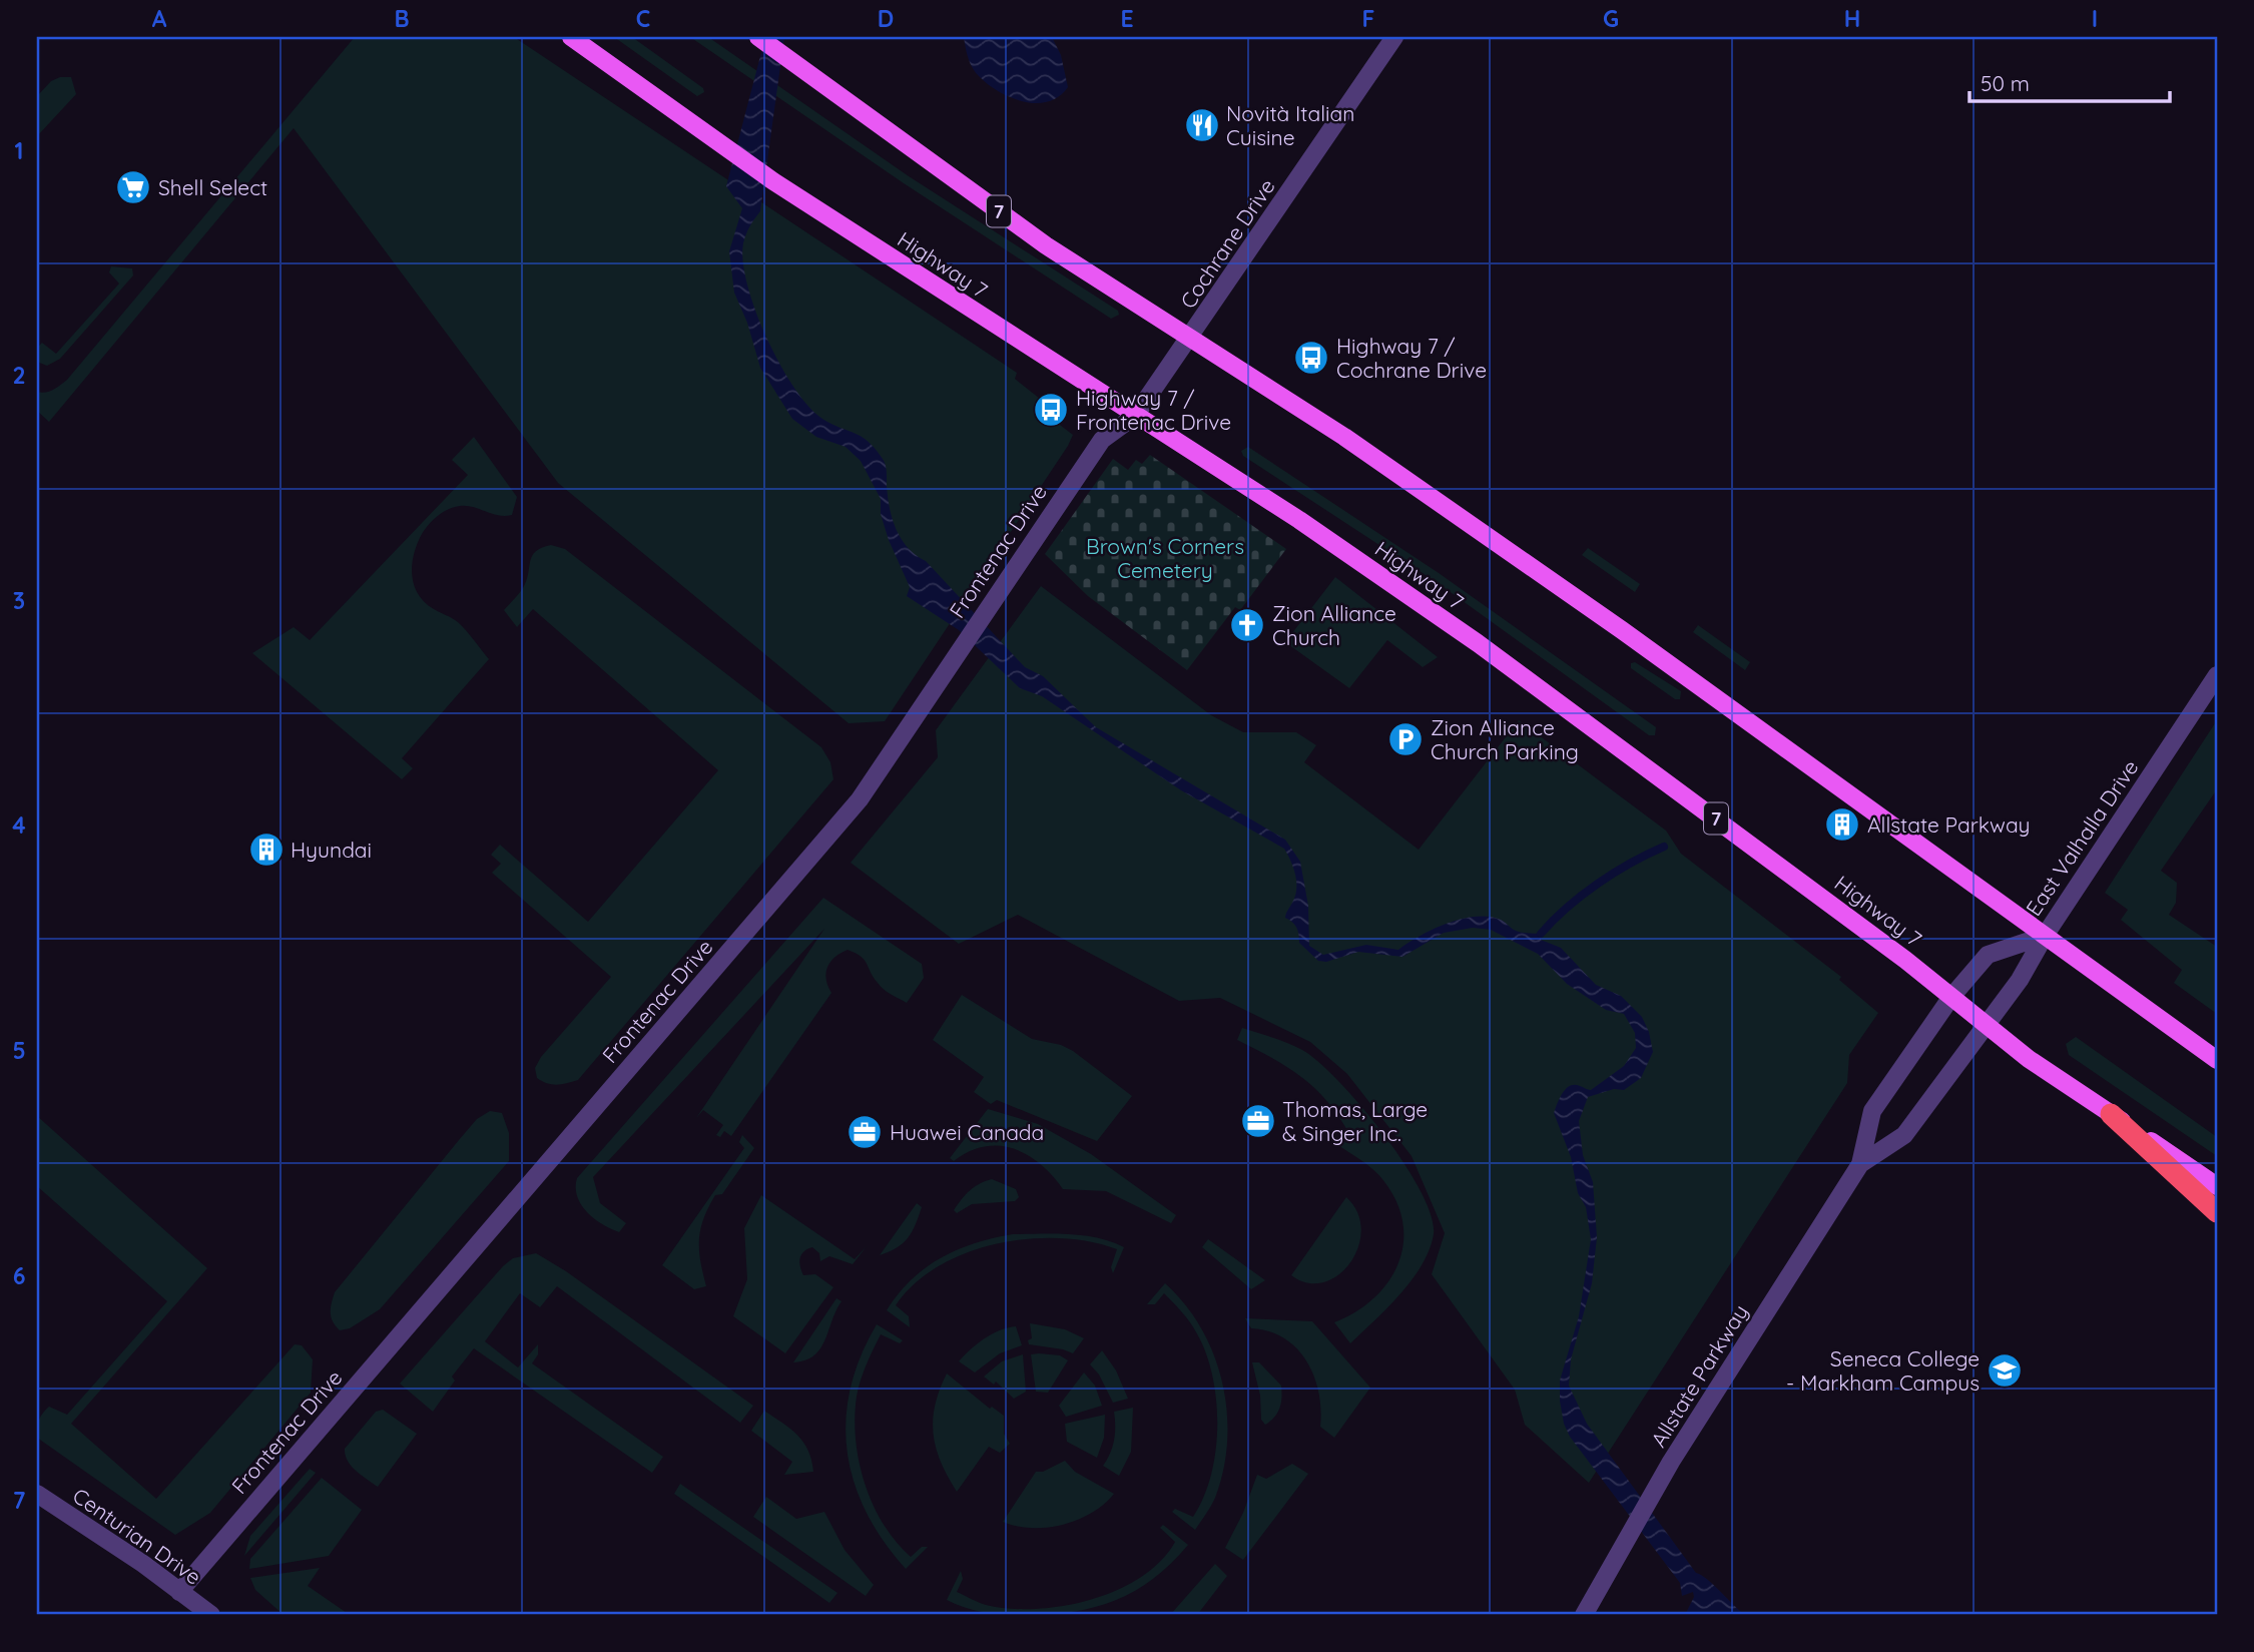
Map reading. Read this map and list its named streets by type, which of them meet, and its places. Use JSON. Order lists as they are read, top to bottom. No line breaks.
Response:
{"streets":{"main road":["7","Highway 7"],"street":["Cochrane Drive","Frontenac Drive","East Valhalla Drive","Allstate Parkway","Centurian Drive"]},"crossings":[["7","Cochrane Drive"],["7","East Valhalla Drive"],["7","Allstate Parkway"],["Cochrane Drive","Highway 7"],["Cochrane Drive","Frontenac Drive"],["Highway 7","Frontenac Drive"],["Highway 7","East Valhalla Drive"],["Highway 7","Allstate Parkway"],["Frontenac Drive","Centurian Drive"],["East Valhalla Drive","Allstate Parkway"]],"parks":["Brown's Corners Cemetery"],"places":{"restaurant":["Novità Italian Cuisine"],"supermarket":["Shell Select"],"bus stop":["Highway 7 / Cochrane Drive","Highway 7 / Frontenac Drive"],"church":["Zion Alliance Church"],"parking":["Zion Alliance Church Parking"],"building":["Allstate Parkway","Hyundai"],"office":["Thomas, Large & Singer Inc.","Huawei Canada"],"school or university":["Seneca College - Markham Campus"]},"scale_bar":"50 m","grid":{"columns":["A","B","C","D","E","F","G","H","I"],"rows":["1","2","3","4","5","6","7"]}}
